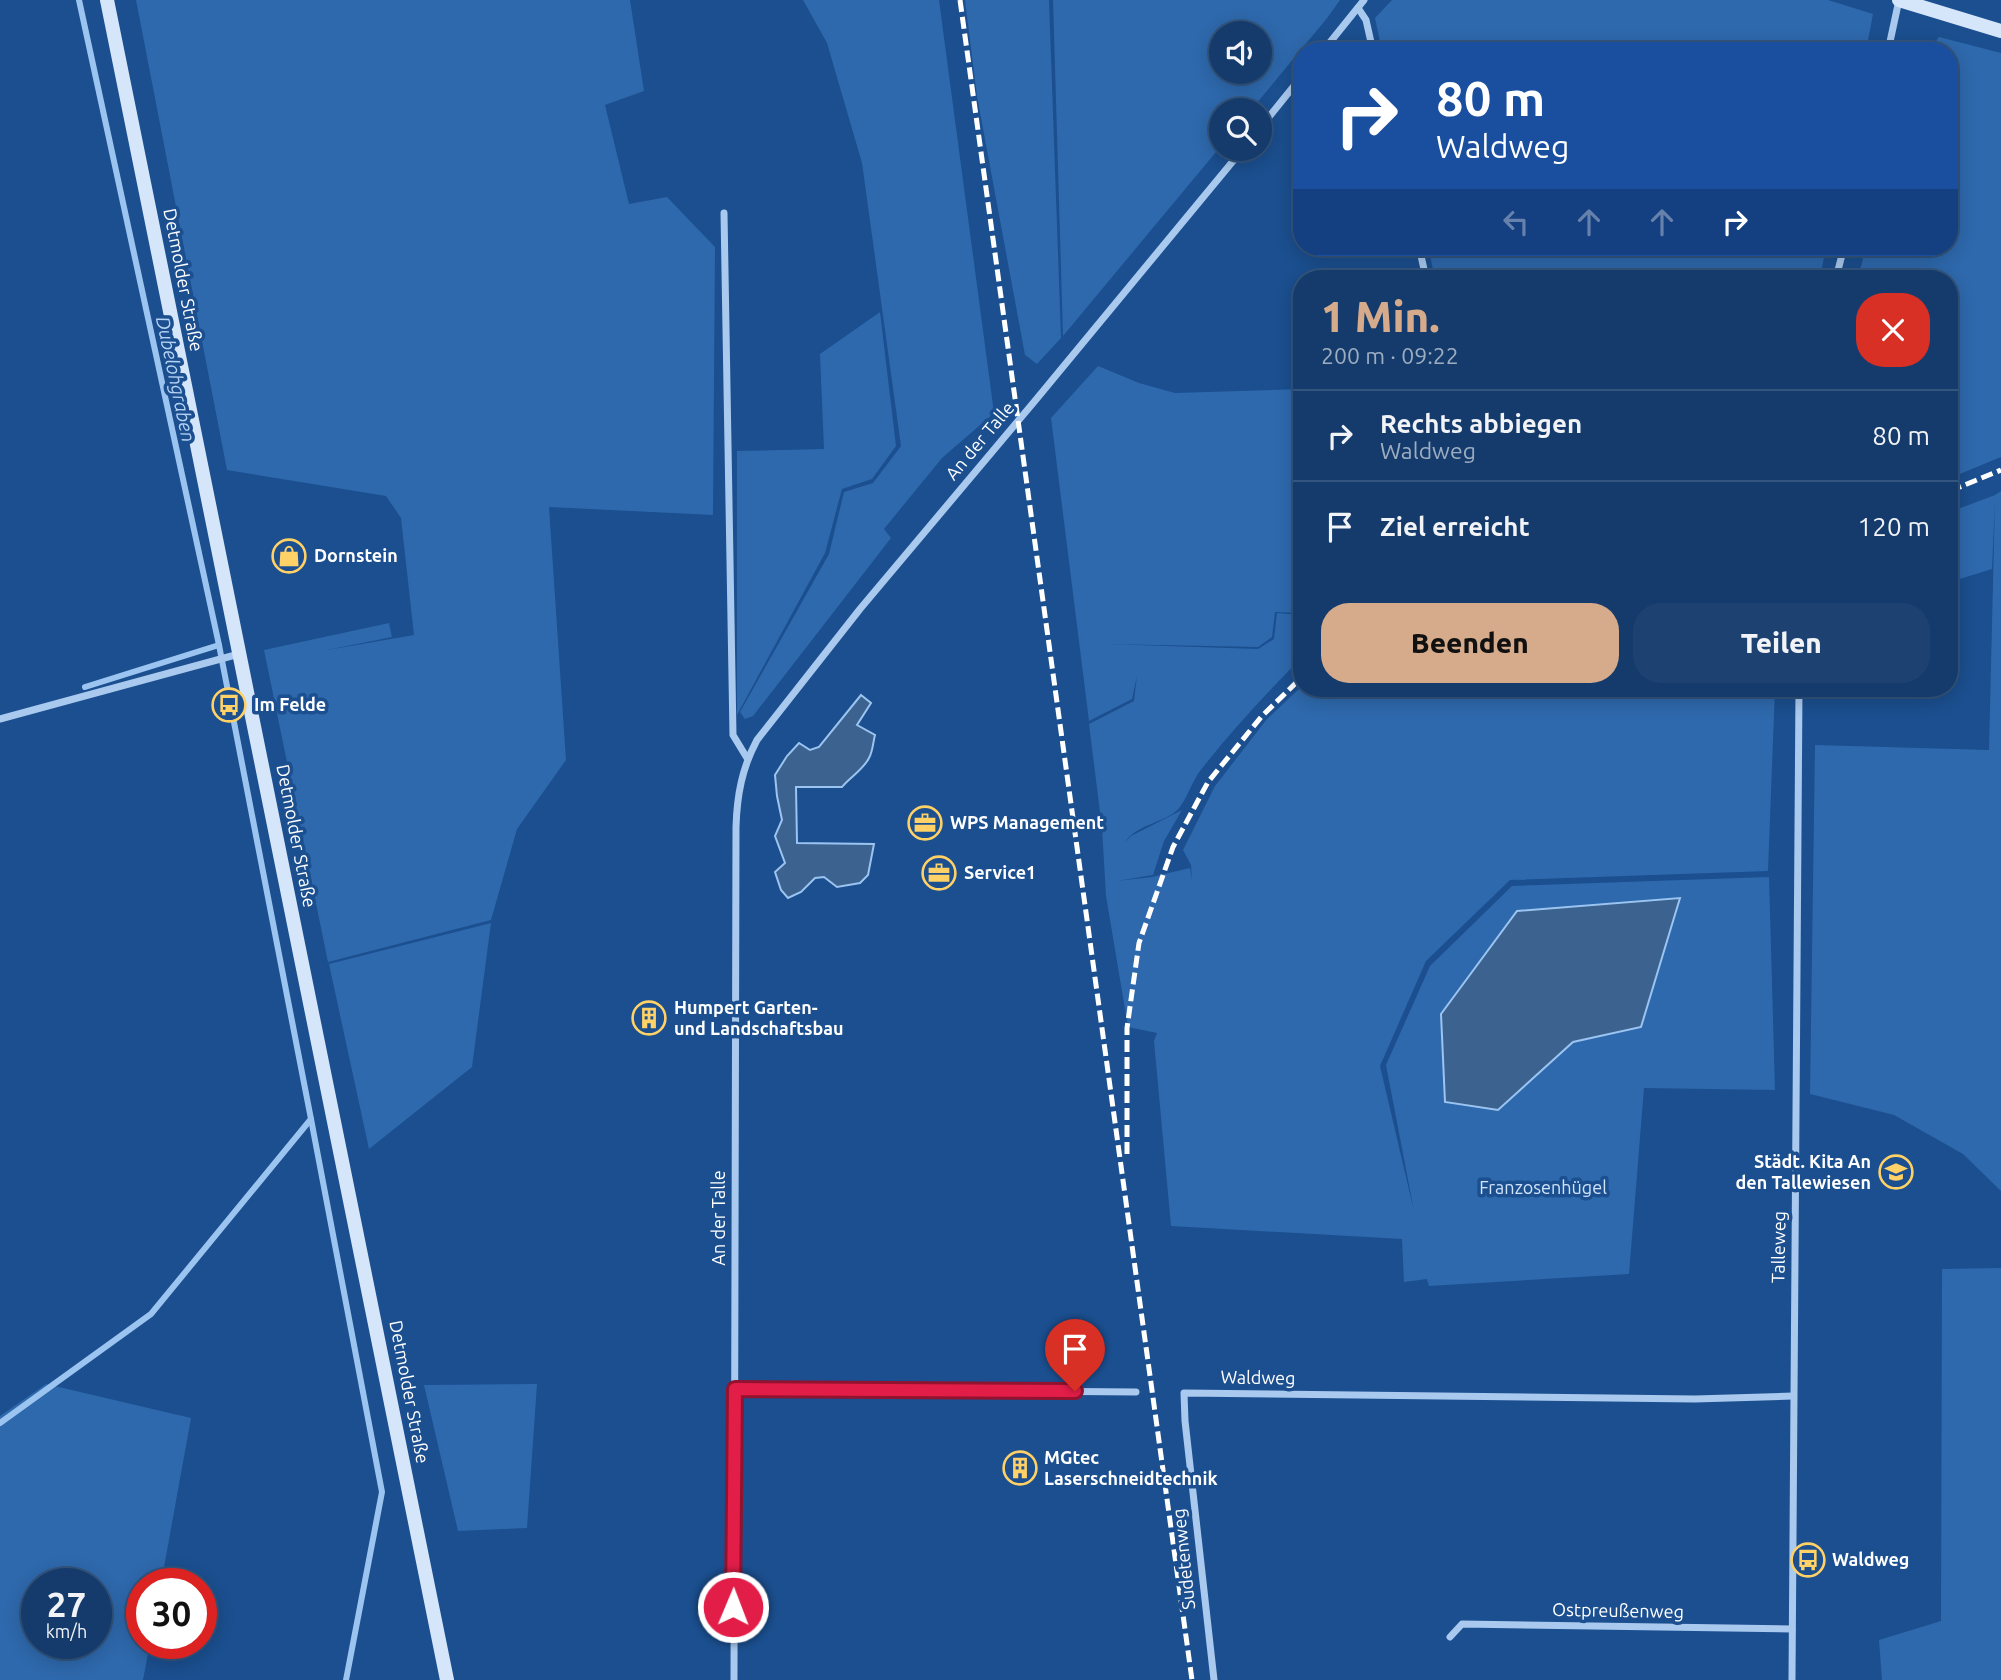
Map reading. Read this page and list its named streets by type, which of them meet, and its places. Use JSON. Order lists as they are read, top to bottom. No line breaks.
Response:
{"streets":{"street":["Detmolder Straße","An der Talle","Talleweg","Waldweg","Sudetenweg","Ostpreußenweg"]},"crossings":[["Talleweg","Waldweg"],["Talleweg","Ostpreußenweg"],["Waldweg","Sudetenweg"]],"water":["Dubelohgraben"],"parks":["Franzosenhügel"],"places":{"shop":["Dornstein"],"bus stop":["Im Felde","Waldweg"],"office":["WPS Management","Service1"],"building":["Humpert Garten- und Landschaftsbau","MGtec Laserschneidtechnik"],"school or university":["Städt. Kita An den Tallewiesen"]},"page":{"turn":["80 m","Waldweg"],"heading":["1 Min.","200 m · 09:22"],"list":[{"name":"Rechts abbiegen","note":"Waldweg","value":"80 m"},{"name":"Ziel erreicht","value":"120 m"}],"buttons":["Beenden","Teilen"],"speed":"27 km/h","limit":"30"}}
